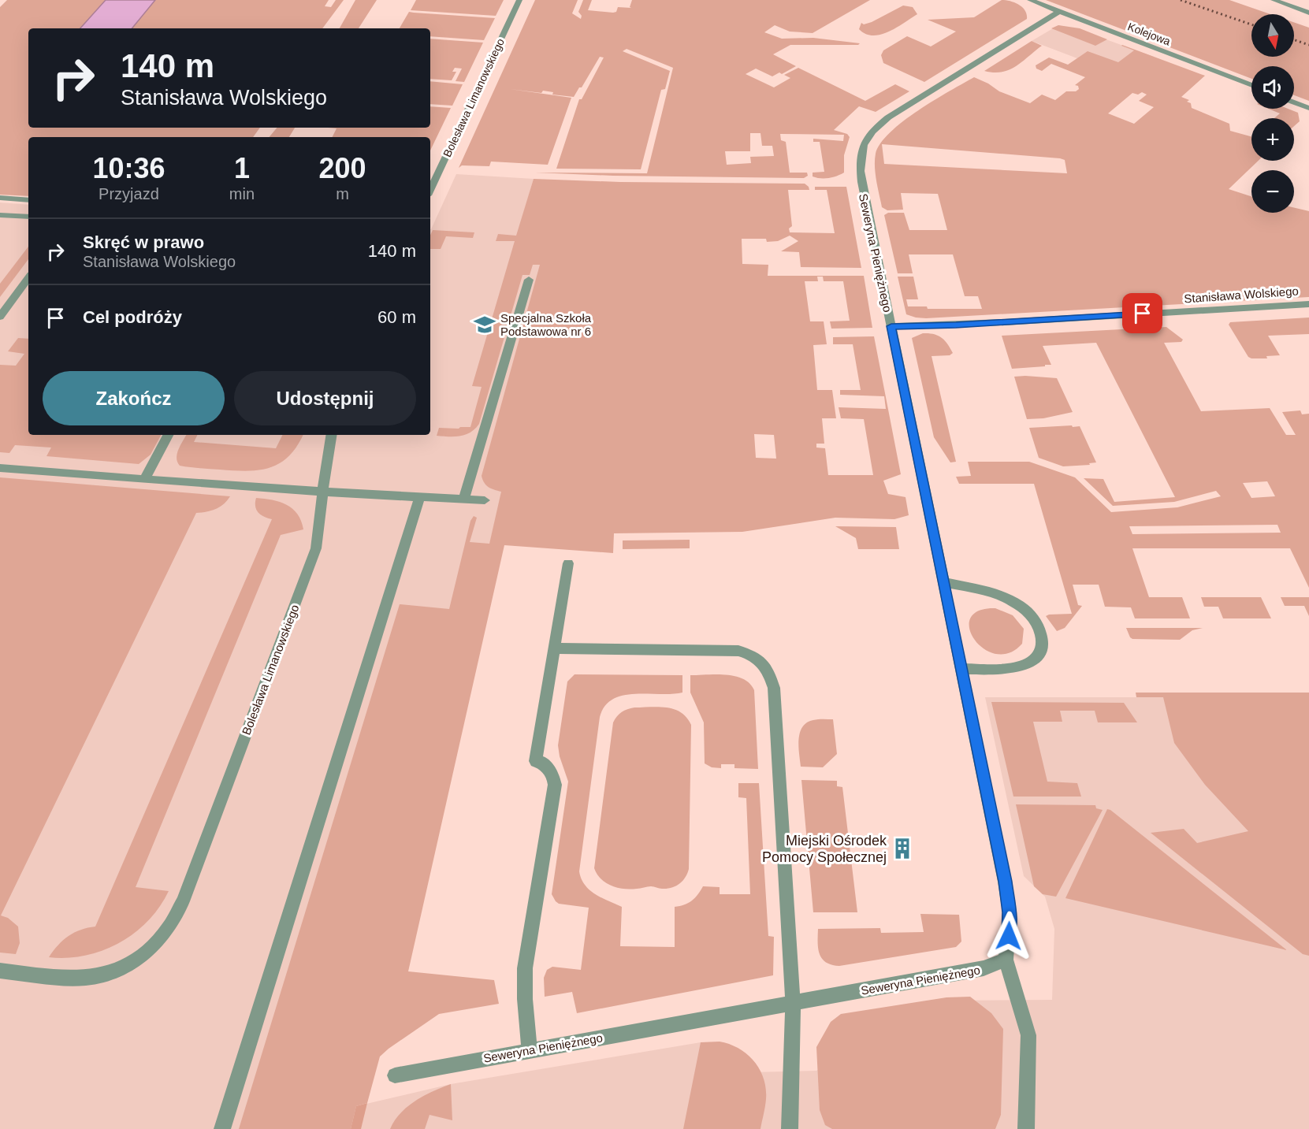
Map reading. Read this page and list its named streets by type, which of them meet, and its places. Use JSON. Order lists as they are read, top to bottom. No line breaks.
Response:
{"streets":{"street":["Kolejowa","Bolesława Limanowskiego","Seweryna Pieniężnego","Stanisława Wolskiego"]},"crossings":[["Kolejowa","Seweryna Pieniężnego"],["Seweryna Pieniężnego","Stanisława Wolskiego"]],"places":{"school or university":["Specjalna Szkoła Podstawowa nr 6"],"building":["Miejski Ośrodek Pomocy Społecznej"]},"north":"bottom","page":{"map_buttons":["+","−"],"turn":["140 m","Stanisława Wolskiego"],"eta":["10:36","Przyjazd","1","min","200","m"],"list":[{"name":"Skręć w prawo","note":"Stanisława Wolskiego","value":"140 m"},{"name":"Cel podróży","value":"60 m"}],"buttons":["Zakończ","Udostępnij"]}}
